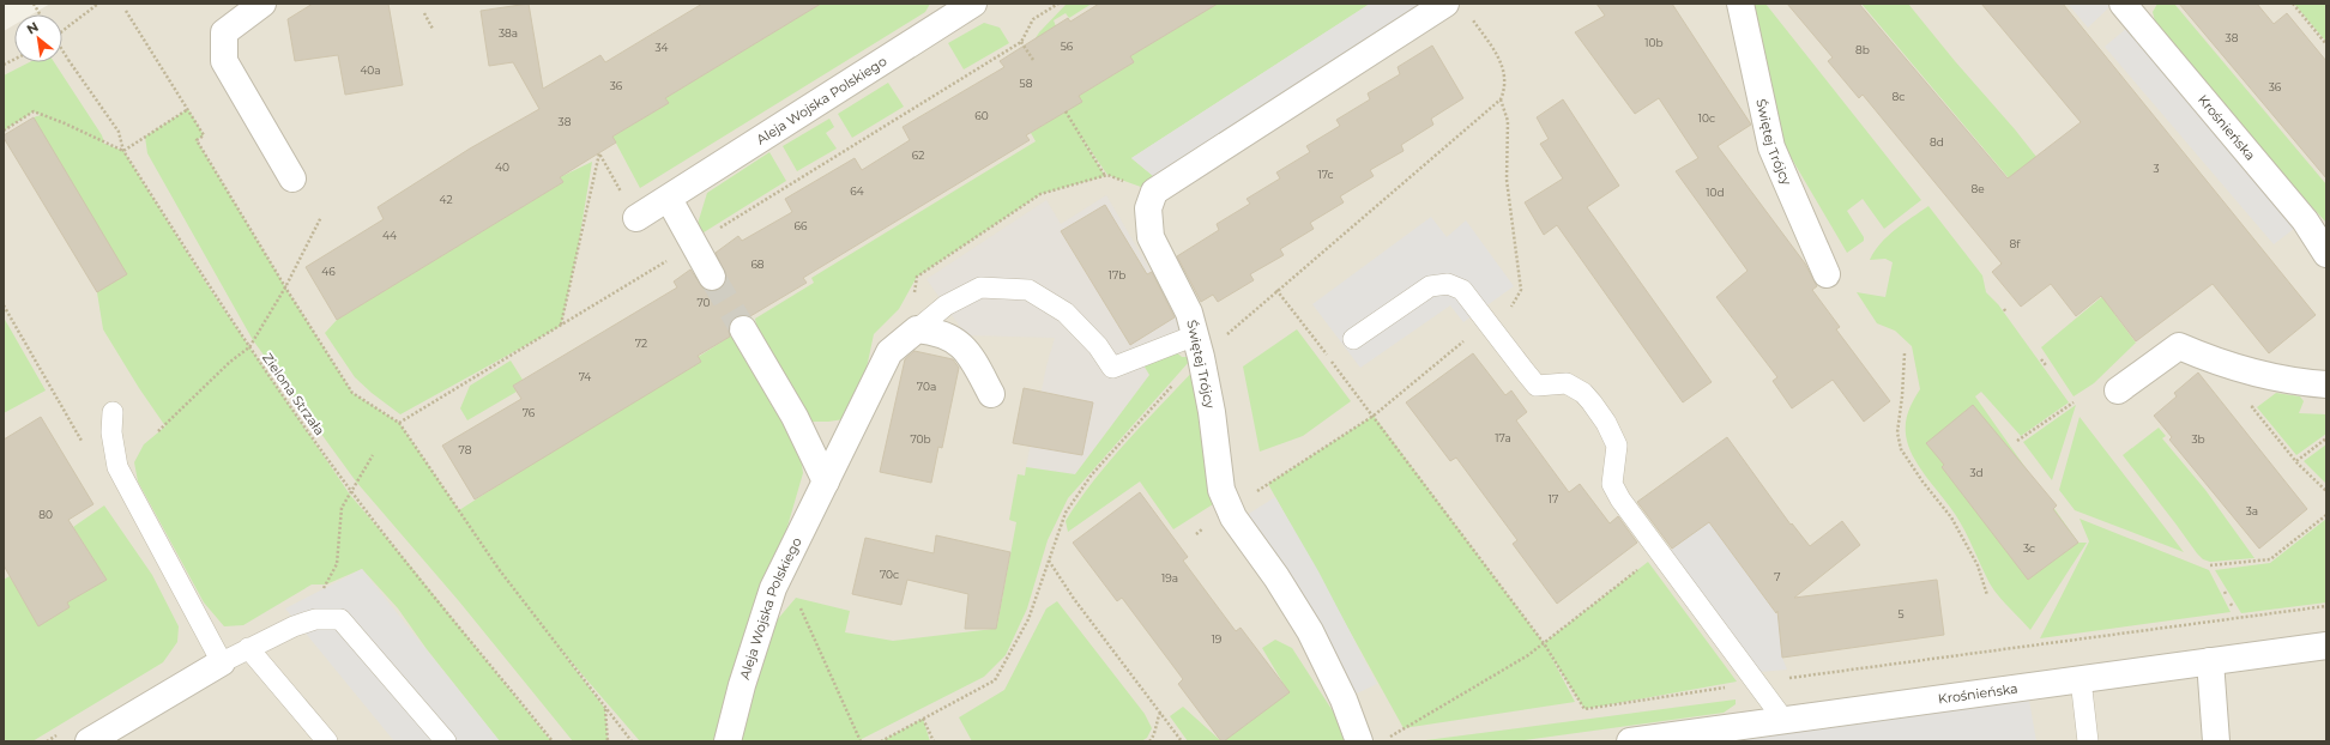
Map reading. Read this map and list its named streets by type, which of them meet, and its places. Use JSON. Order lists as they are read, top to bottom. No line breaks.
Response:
{"streets":{"street":["Aleja Wojska Polskiego","Krośnieńska","Świętej Trójcy"],"path":["Zielona Strzała"]},"house_numbers":["38a","38","10b","56","34","8b","40a","58","36","36","8c","60","10c","38","8d","62","40","3","17c","8e","64","10d","42","66","44","8f","68","46","17b","70","72","74","70a","76","17a","70b","3b","78","3d","17","3a","80","3c","70c","7","19a","5","19"],"north":"top left"}
